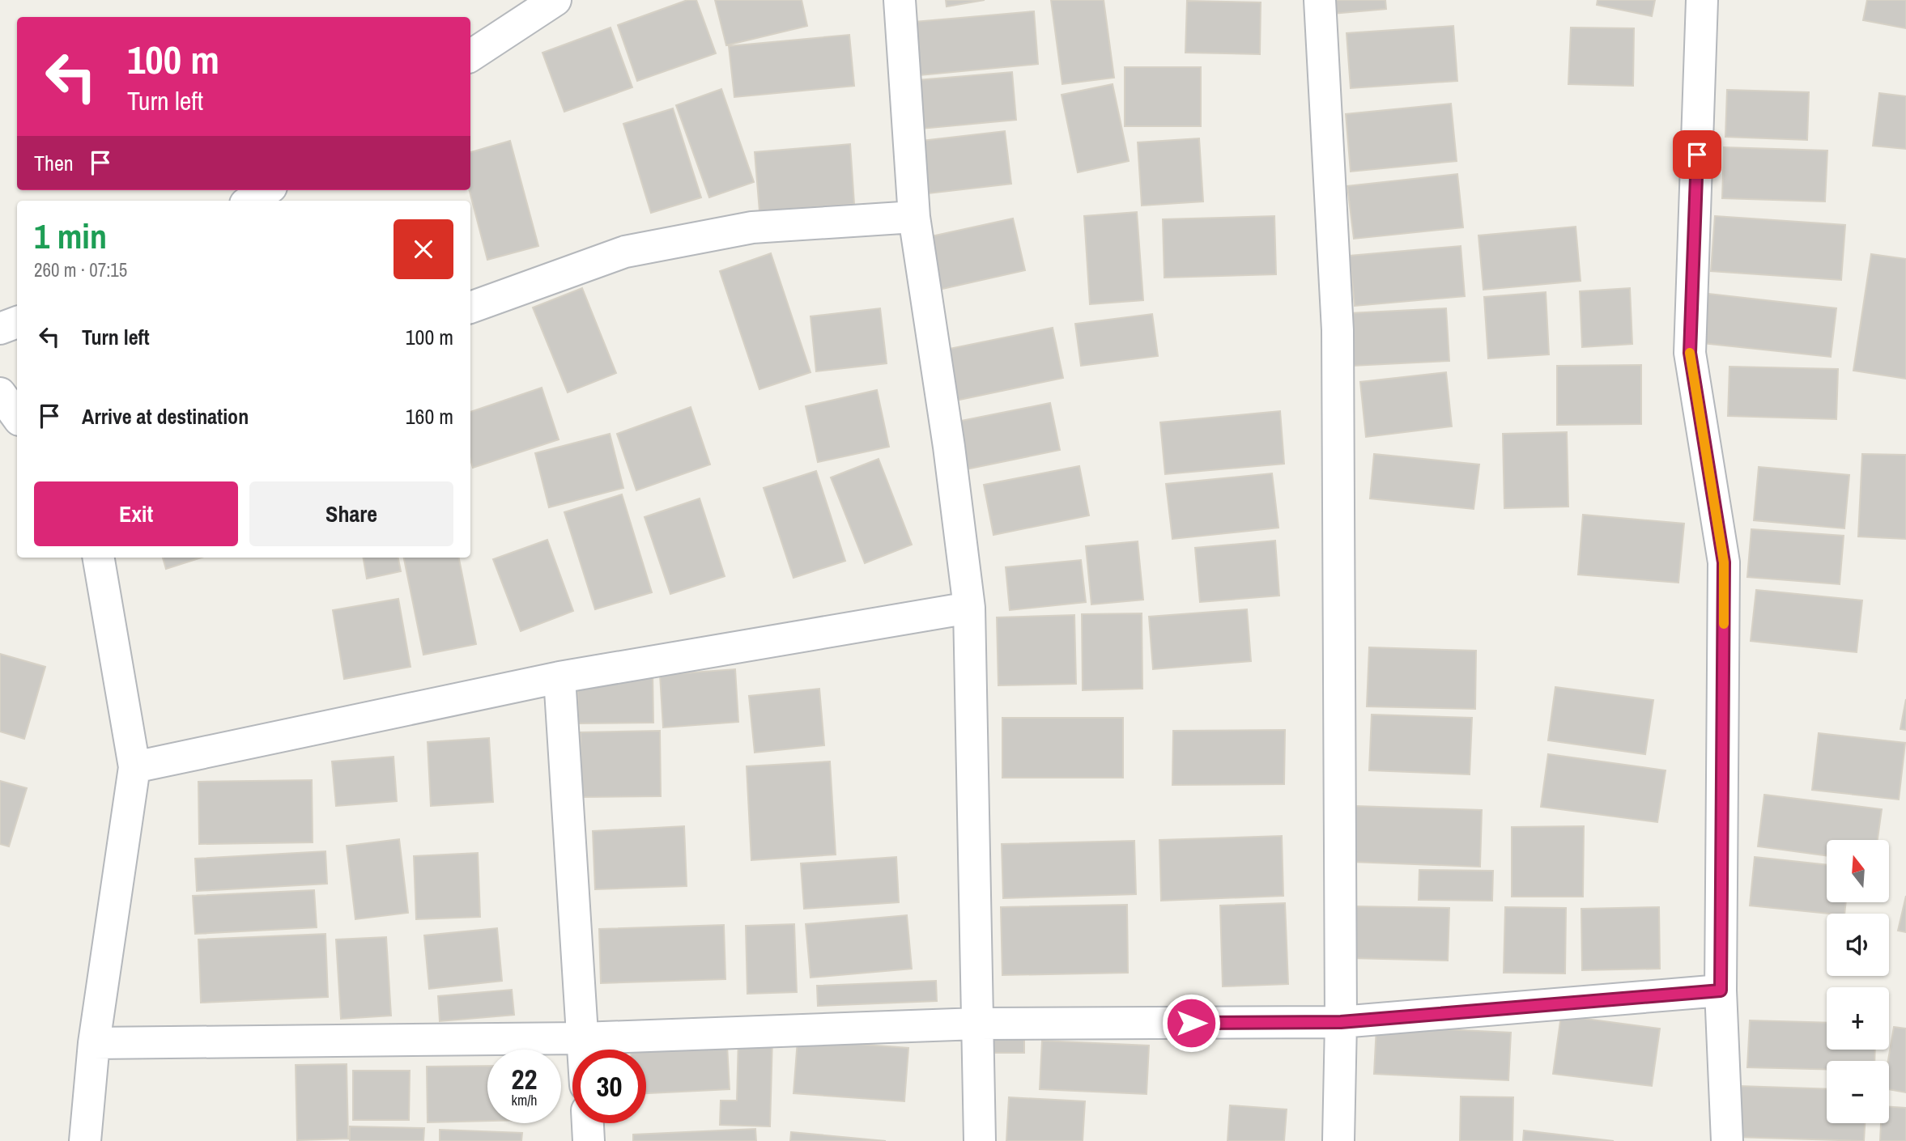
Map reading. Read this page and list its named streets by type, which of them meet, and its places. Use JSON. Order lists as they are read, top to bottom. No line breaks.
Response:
{"north":"top","page":{"turn":["100 m","Turn left"],"then":"Then","heading":["1 min","260 m · 07:15"],"list":[{"name":"Turn left","value":"100 m"},{"name":"Arrive at destination","value":"160 m"}],"buttons":["Exit","Share"],"map_buttons":["+","−"],"speed":"22 km/h","limit":"30"}}
